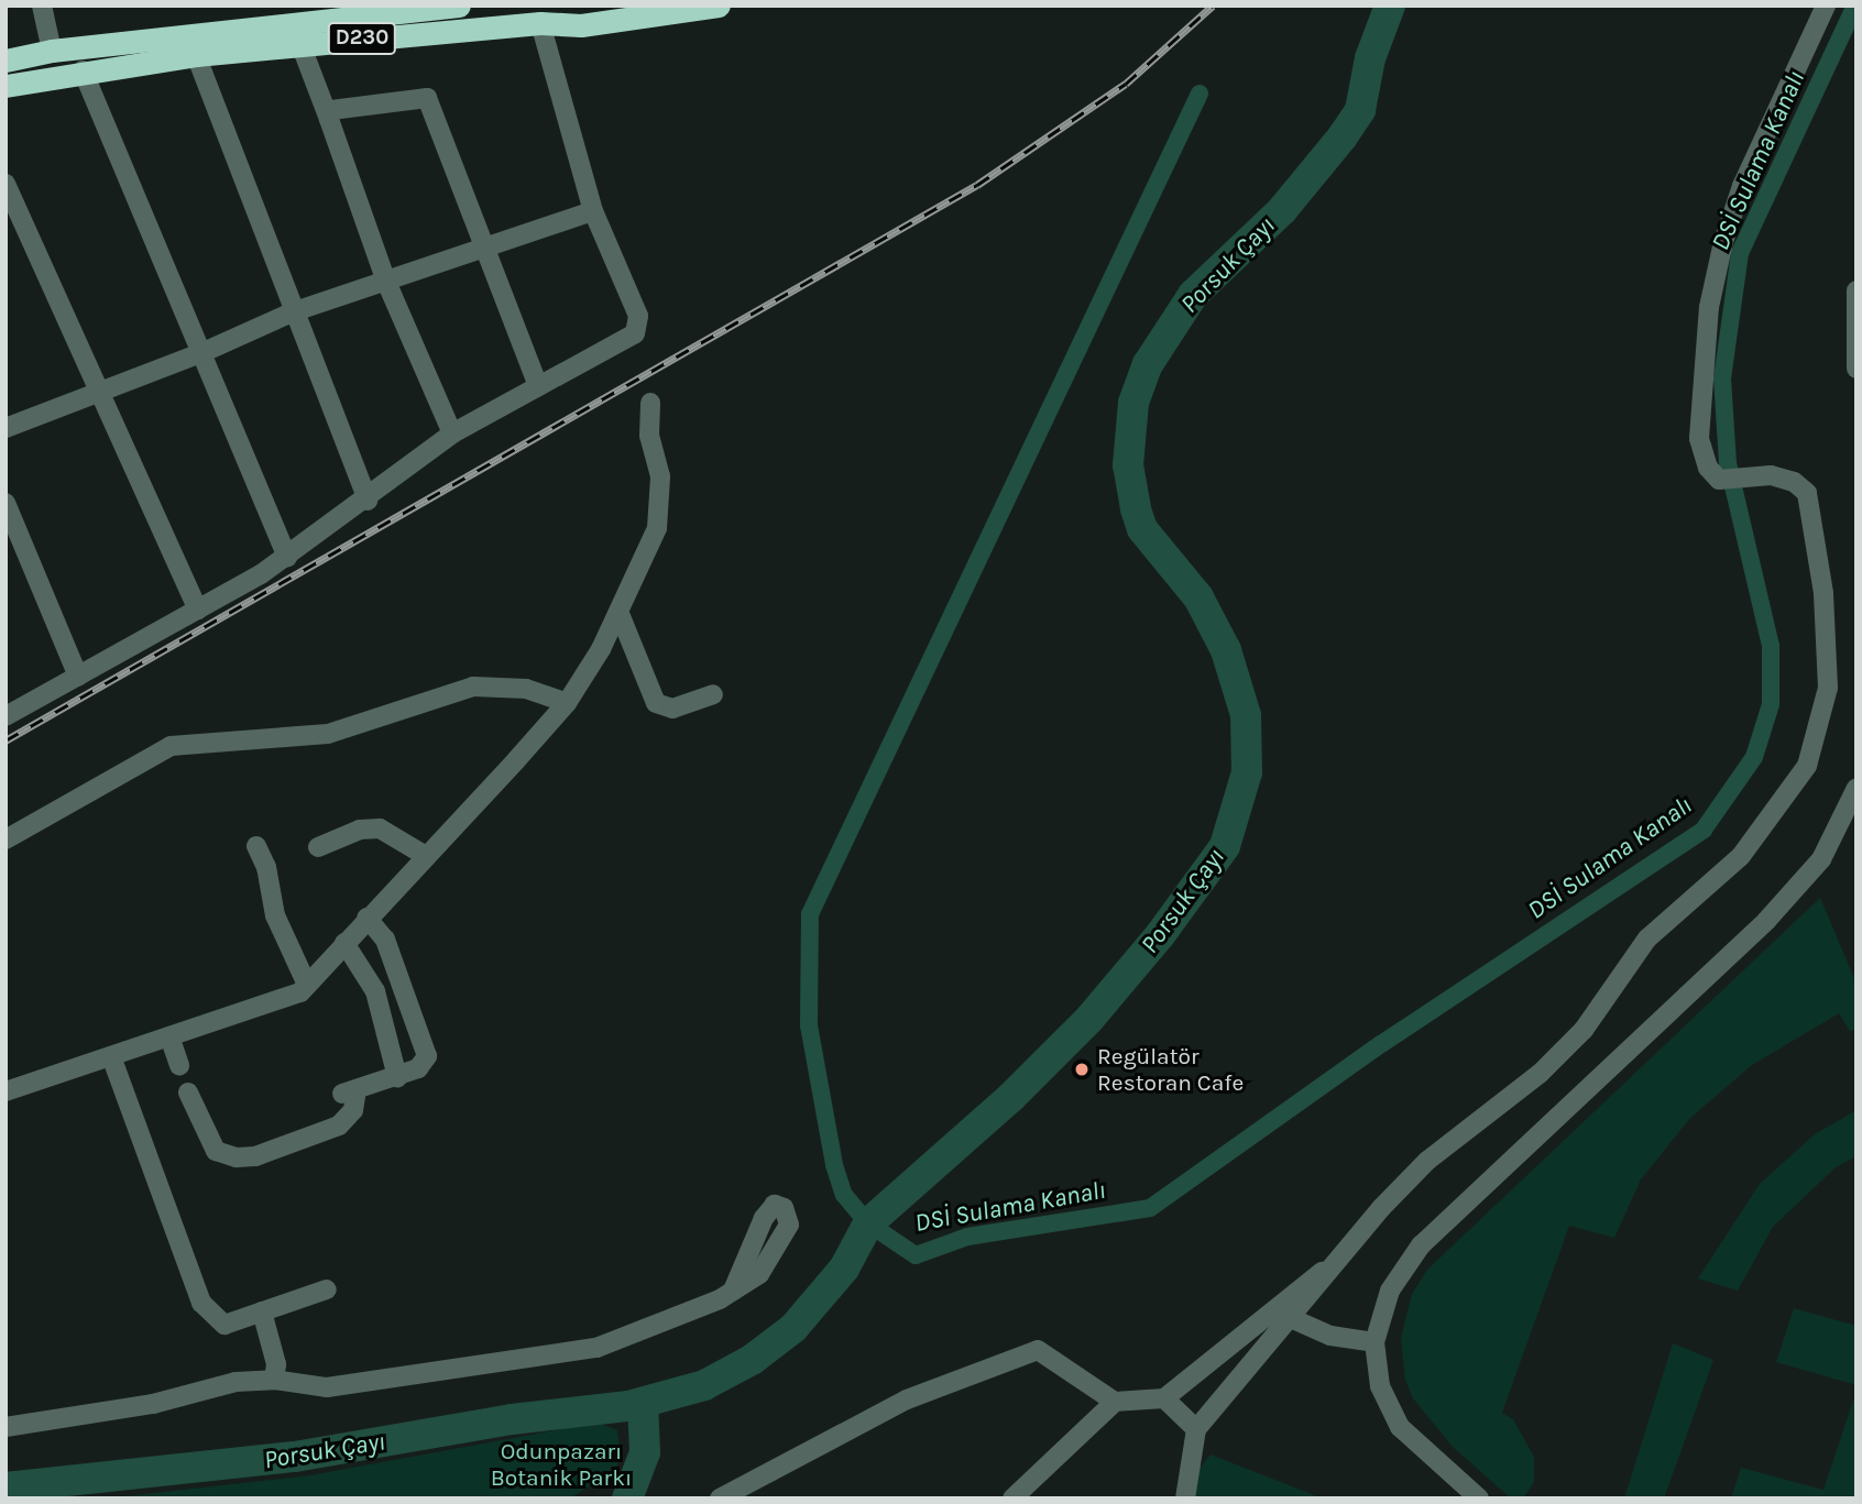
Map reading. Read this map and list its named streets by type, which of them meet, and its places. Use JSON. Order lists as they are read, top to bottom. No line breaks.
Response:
{"streets":{"highway":["D230"]},"water":["DSİ Sulama Kanalı","Porsuk Çayı"],"parks":["Odunpazarı Botanik Parkı"],"places":["Regülatör Restoran Cafe"]}
